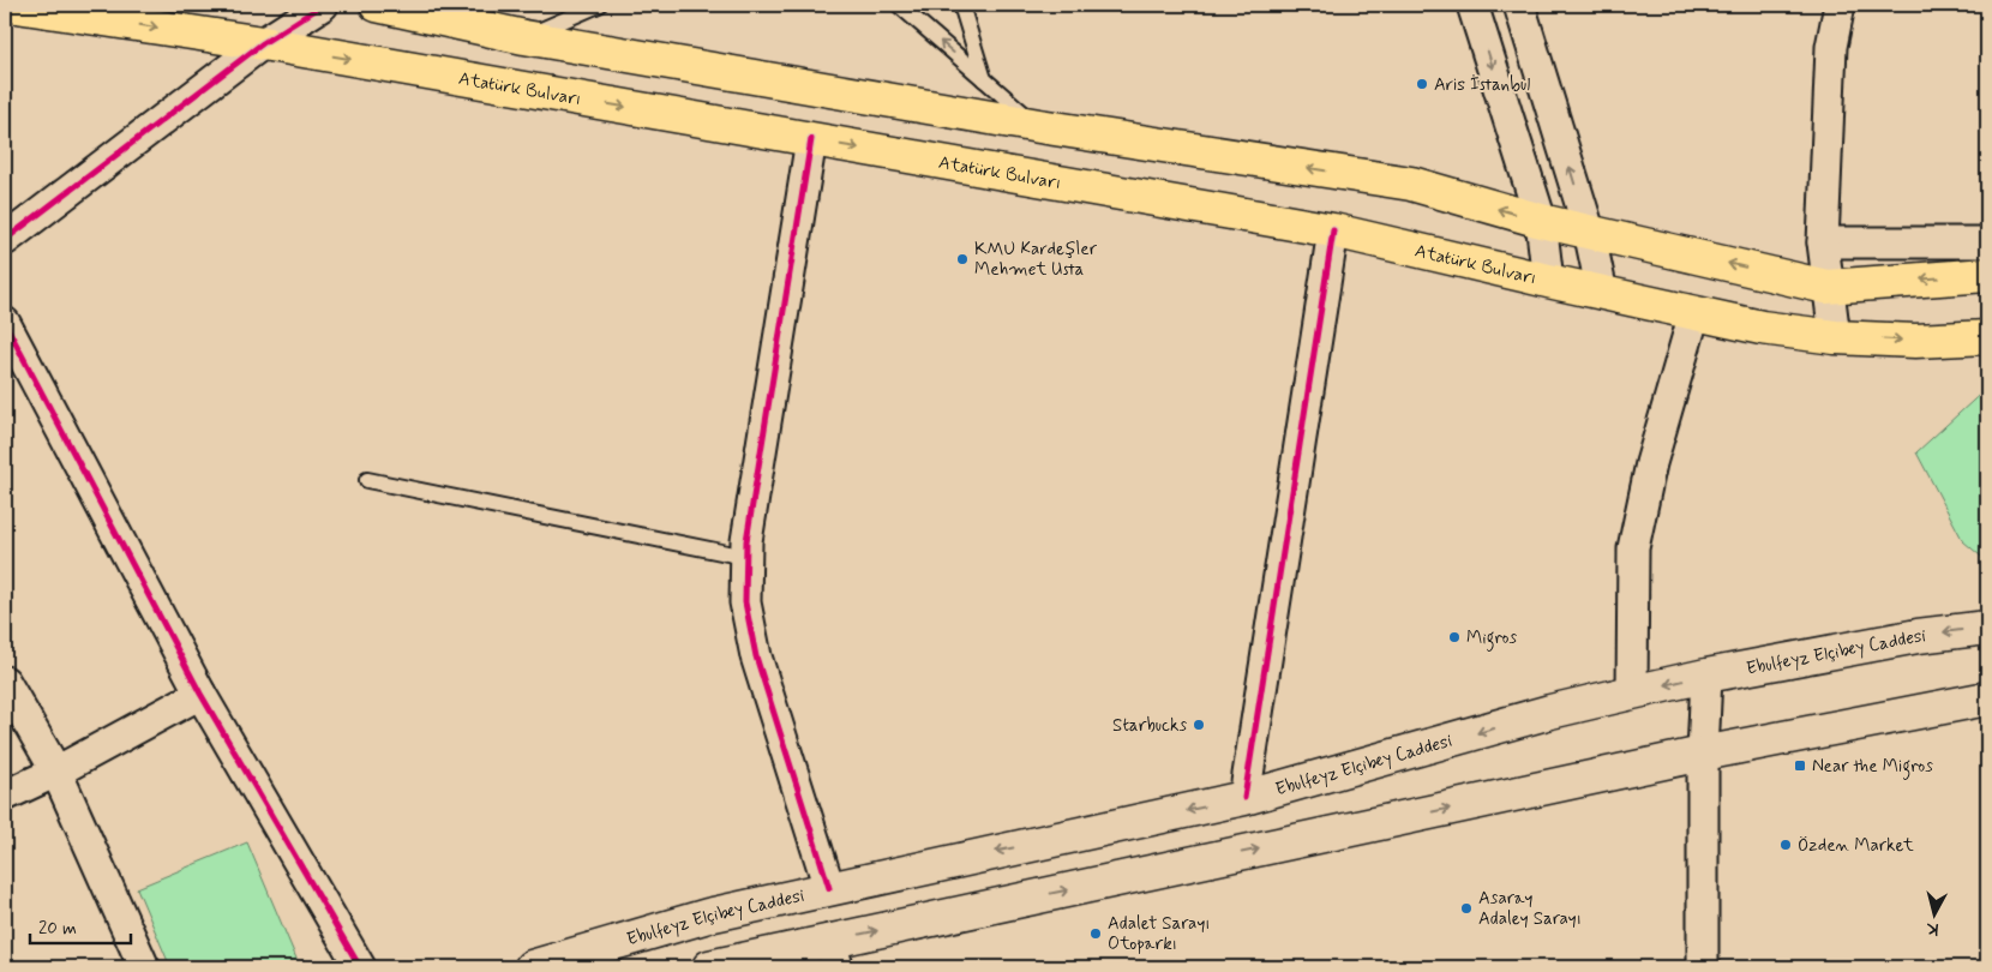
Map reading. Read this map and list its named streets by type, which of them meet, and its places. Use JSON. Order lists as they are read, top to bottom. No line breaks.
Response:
{"streets":{"main road":["Atatürk Bulvarı","Ebulfeyz Elçibey Caddesi"]},"places":{"other":["Aris İstanbul","KMU Kardeşler Mehmet Usta","Migros","Starbucks","Özden Market","Asaray Adaley Sarayı","Adalet Sarayı Otoparkı"],"transit":["Near the Migros"]},"scale_bar":"20 m","north":"bottom"}
